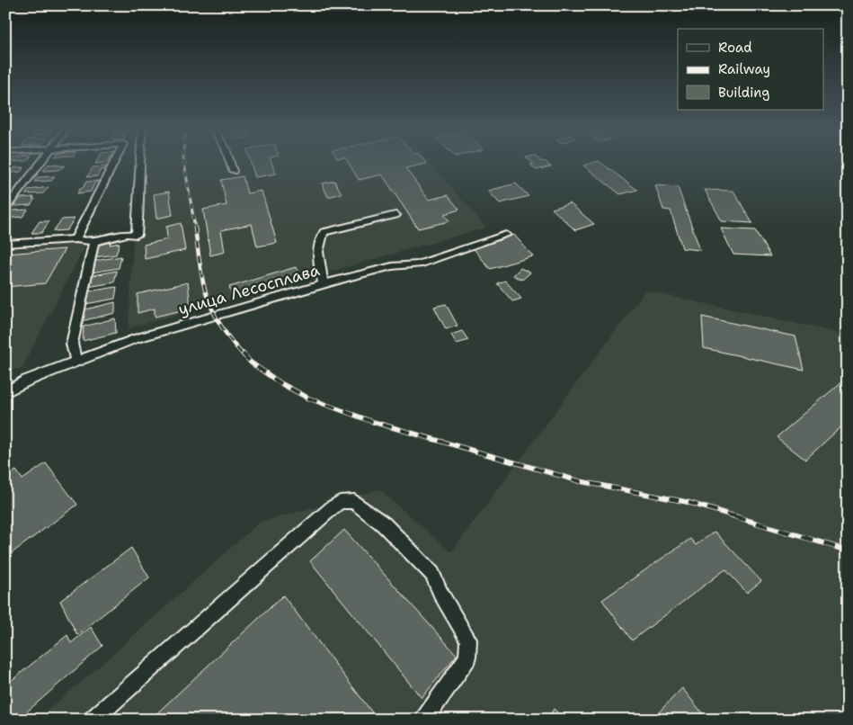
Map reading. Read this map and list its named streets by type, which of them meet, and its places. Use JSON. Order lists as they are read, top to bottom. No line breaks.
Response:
{"streets":{"street":["улица Лесосплава"]},"legend":["Road","Railway","Building"]}
